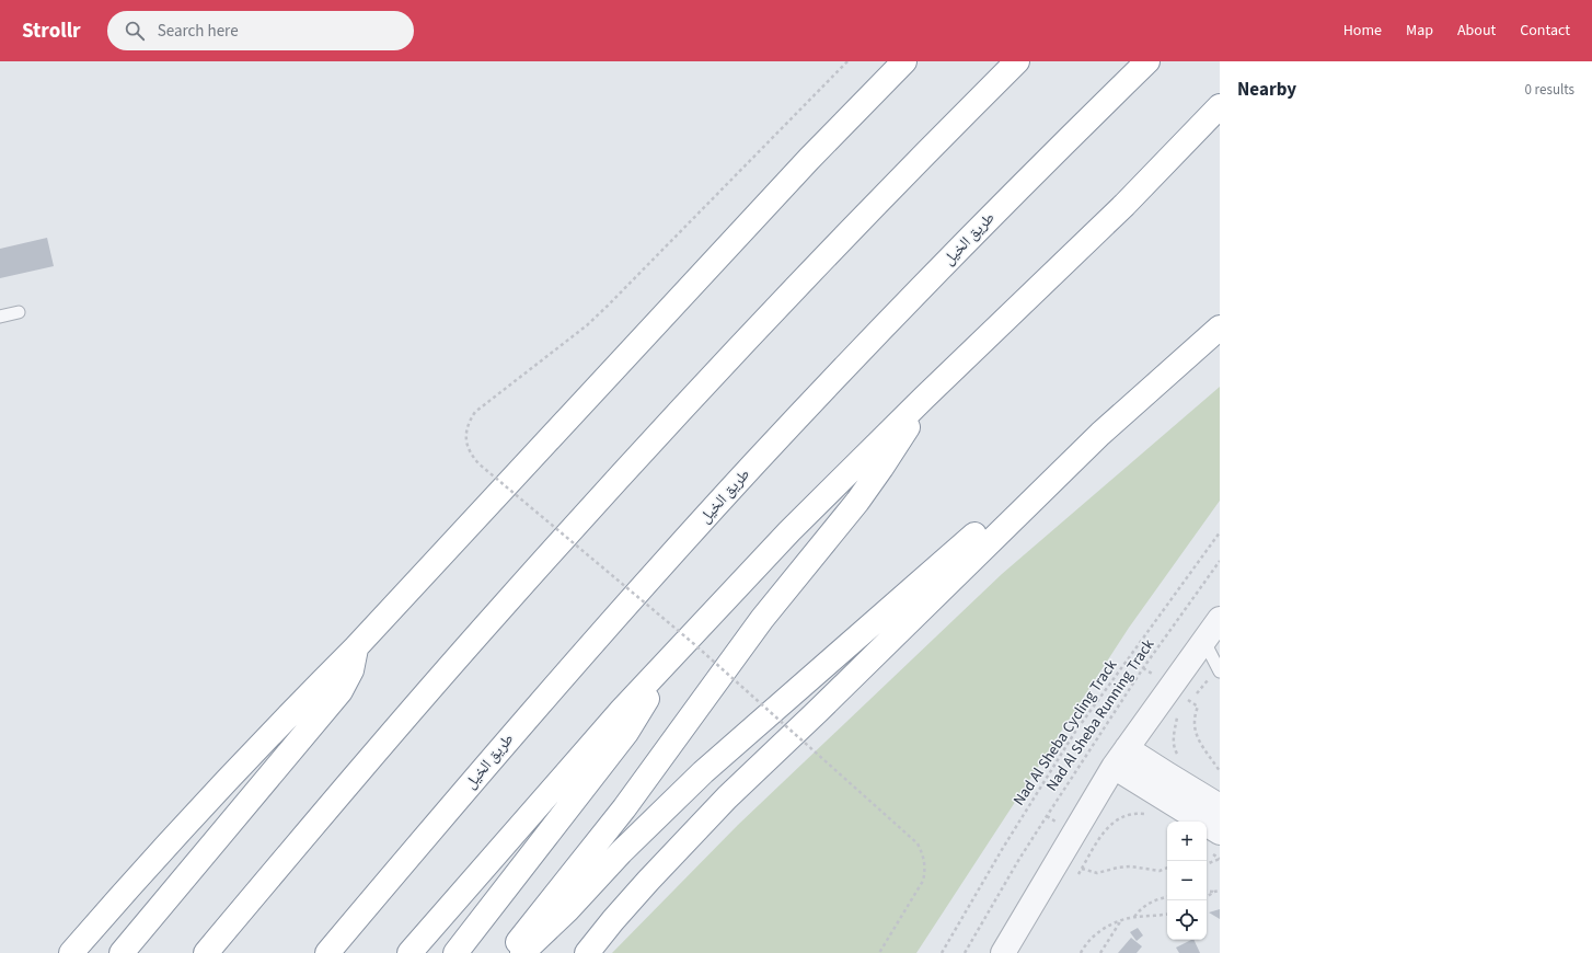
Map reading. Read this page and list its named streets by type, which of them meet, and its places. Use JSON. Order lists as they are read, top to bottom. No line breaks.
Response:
{"streets":{"highway":["طريق الخيل"],"path":["Nad Al Sheba Running Track","Nad Al Sheba Cycling Track"]},"page":{"header":"Strollr","search":"Search here","nav":["Home","Map","About","Contact"],"heading":["Nearby","0 results"],"map_buttons":["+","−"]}}
